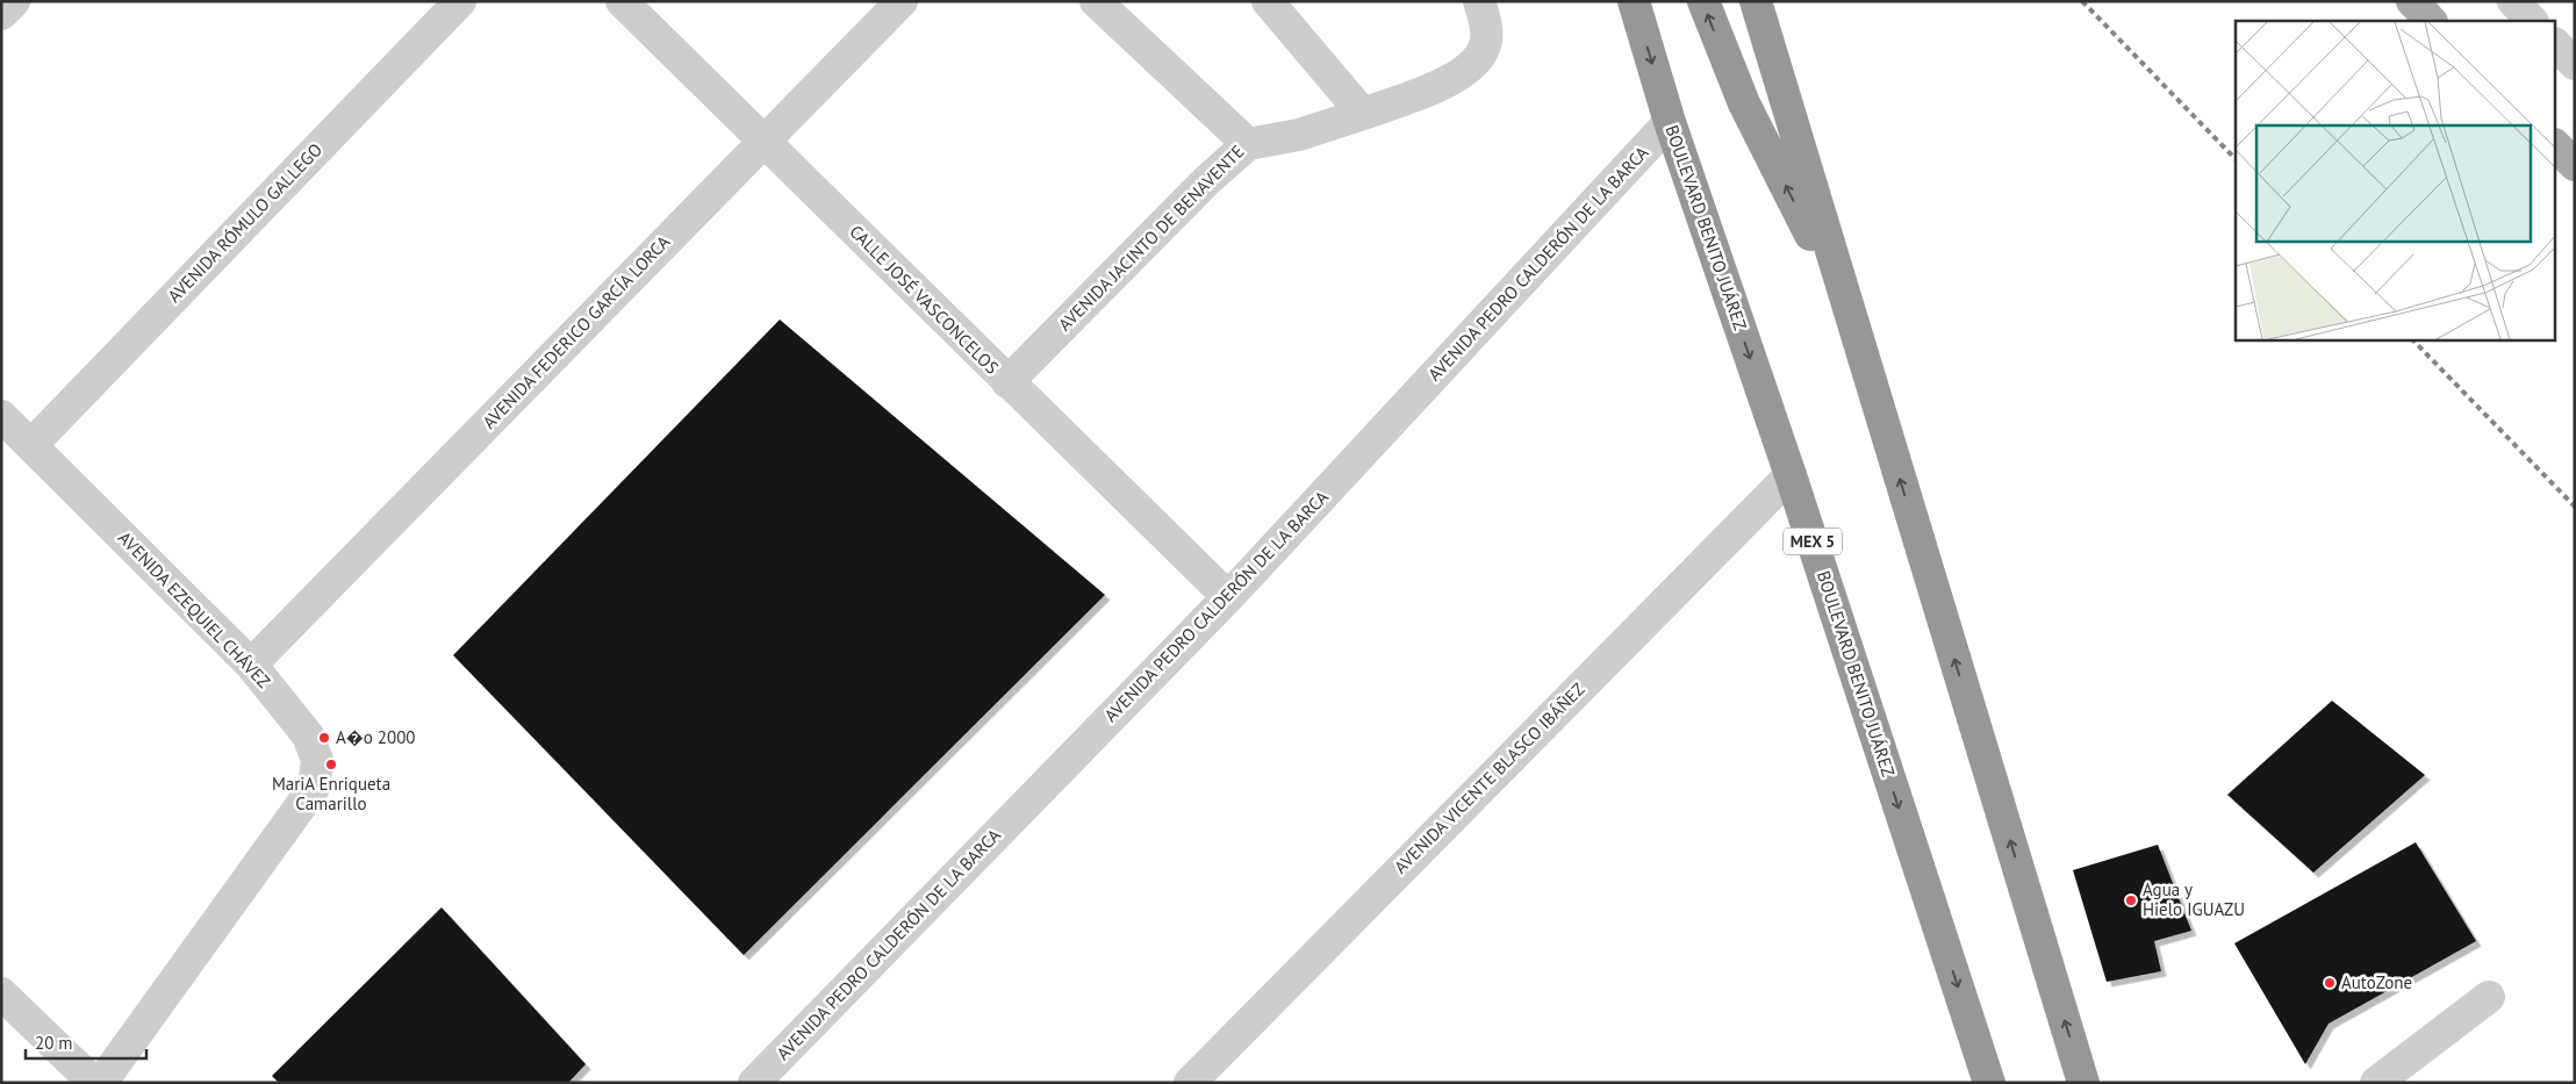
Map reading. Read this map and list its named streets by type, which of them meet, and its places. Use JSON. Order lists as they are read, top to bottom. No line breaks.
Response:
{"streets":{"highway":["BOULEVARD BENITO JUÁREZ","MEX 5"],"street":["AVENIDA RÓMULO GALLEGO","AVENIDA JACINTO DE BENAVENTE","AVENIDA PEDRO CALDERÓN DE LA BARCA","CALLE JOSÉ VASCONCELOS","AVENIDA FEDERICO GARCÍA LORCA","AVENIDA EZEQUIEL CHÁVEZ","AVENIDA VICENTE BLASCO IBÁÑEZ"]},"crossings":[["AVENIDA RÓMULO GALLEGO","AVENIDA EZEQUIEL CHÁVEZ"],["BOULEVARD BENITO JUÁREZ","AVENIDA PEDRO CALDERÓN DE LA BARCA"],["BOULEVARD BENITO JUÁREZ","AVENIDA VICENTE BLASCO IBÁÑEZ"],["AVENIDA JACINTO DE BENAVENTE","CALLE JOSÉ VASCONCELOS"],["AVENIDA PEDRO CALDERÓN DE LA BARCA","CALLE JOSÉ VASCONCELOS"],["CALLE JOSÉ VASCONCELOS","AVENIDA FEDERICO GARCÍA LORCA"],["AVENIDA FEDERICO GARCÍA LORCA","AVENIDA EZEQUIEL CHÁVEZ"]],"places":["A�o 2000","MariA Enriqueta Camarillo","Agua y Hielo IGUAZU","AutoZone"],"scale_bar":"20 m"}
